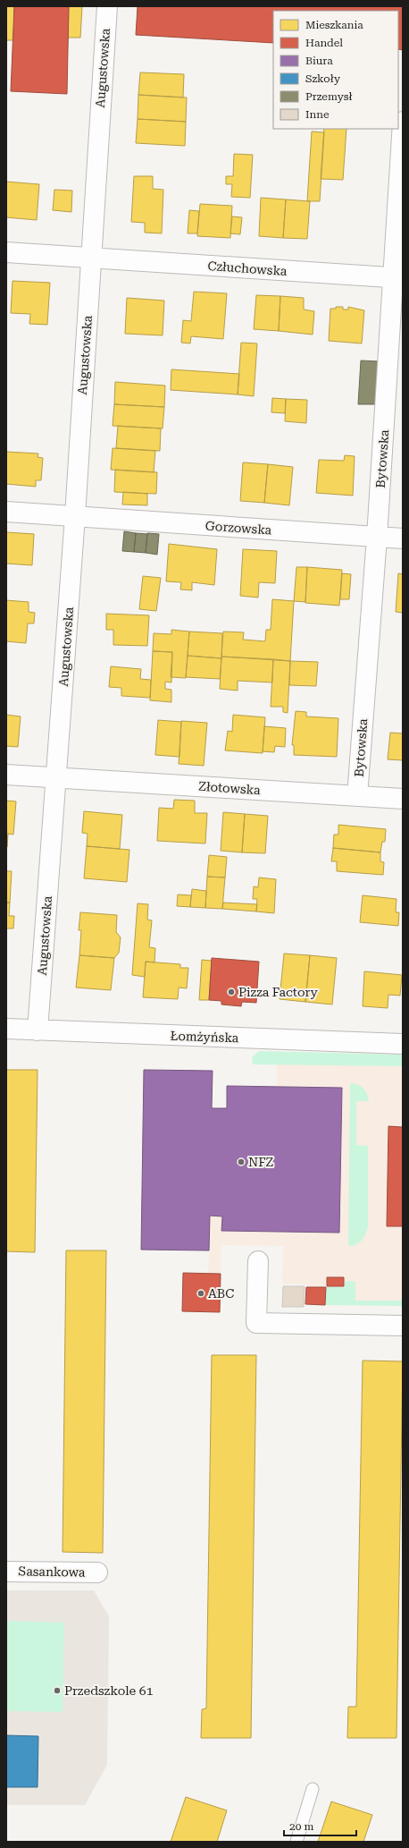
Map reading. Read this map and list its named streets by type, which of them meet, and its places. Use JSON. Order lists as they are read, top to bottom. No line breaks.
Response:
{"streets":{"street":["Augustowska","Człuchowska","Bytowska","Gorzowska","Złotowska","Łomżyńska","Sasankowa"]},"crossings":[["Augustowska","Człuchowska"],["Augustowska","Gorzowska"],["Augustowska","Złotowska"],["Augustowska","Łomżyńska"],["Człuchowska","Bytowska"],["Bytowska","Gorzowska"],["Bytowska","Złotowska"]],"places":["Pizza Factory","NFZ","ABC","Przedszkole 61"],"legend":["Mieszkania","Handel","Biura","Szkoły","Przemysł","Inne"],"scale_bar":"20 m"}
